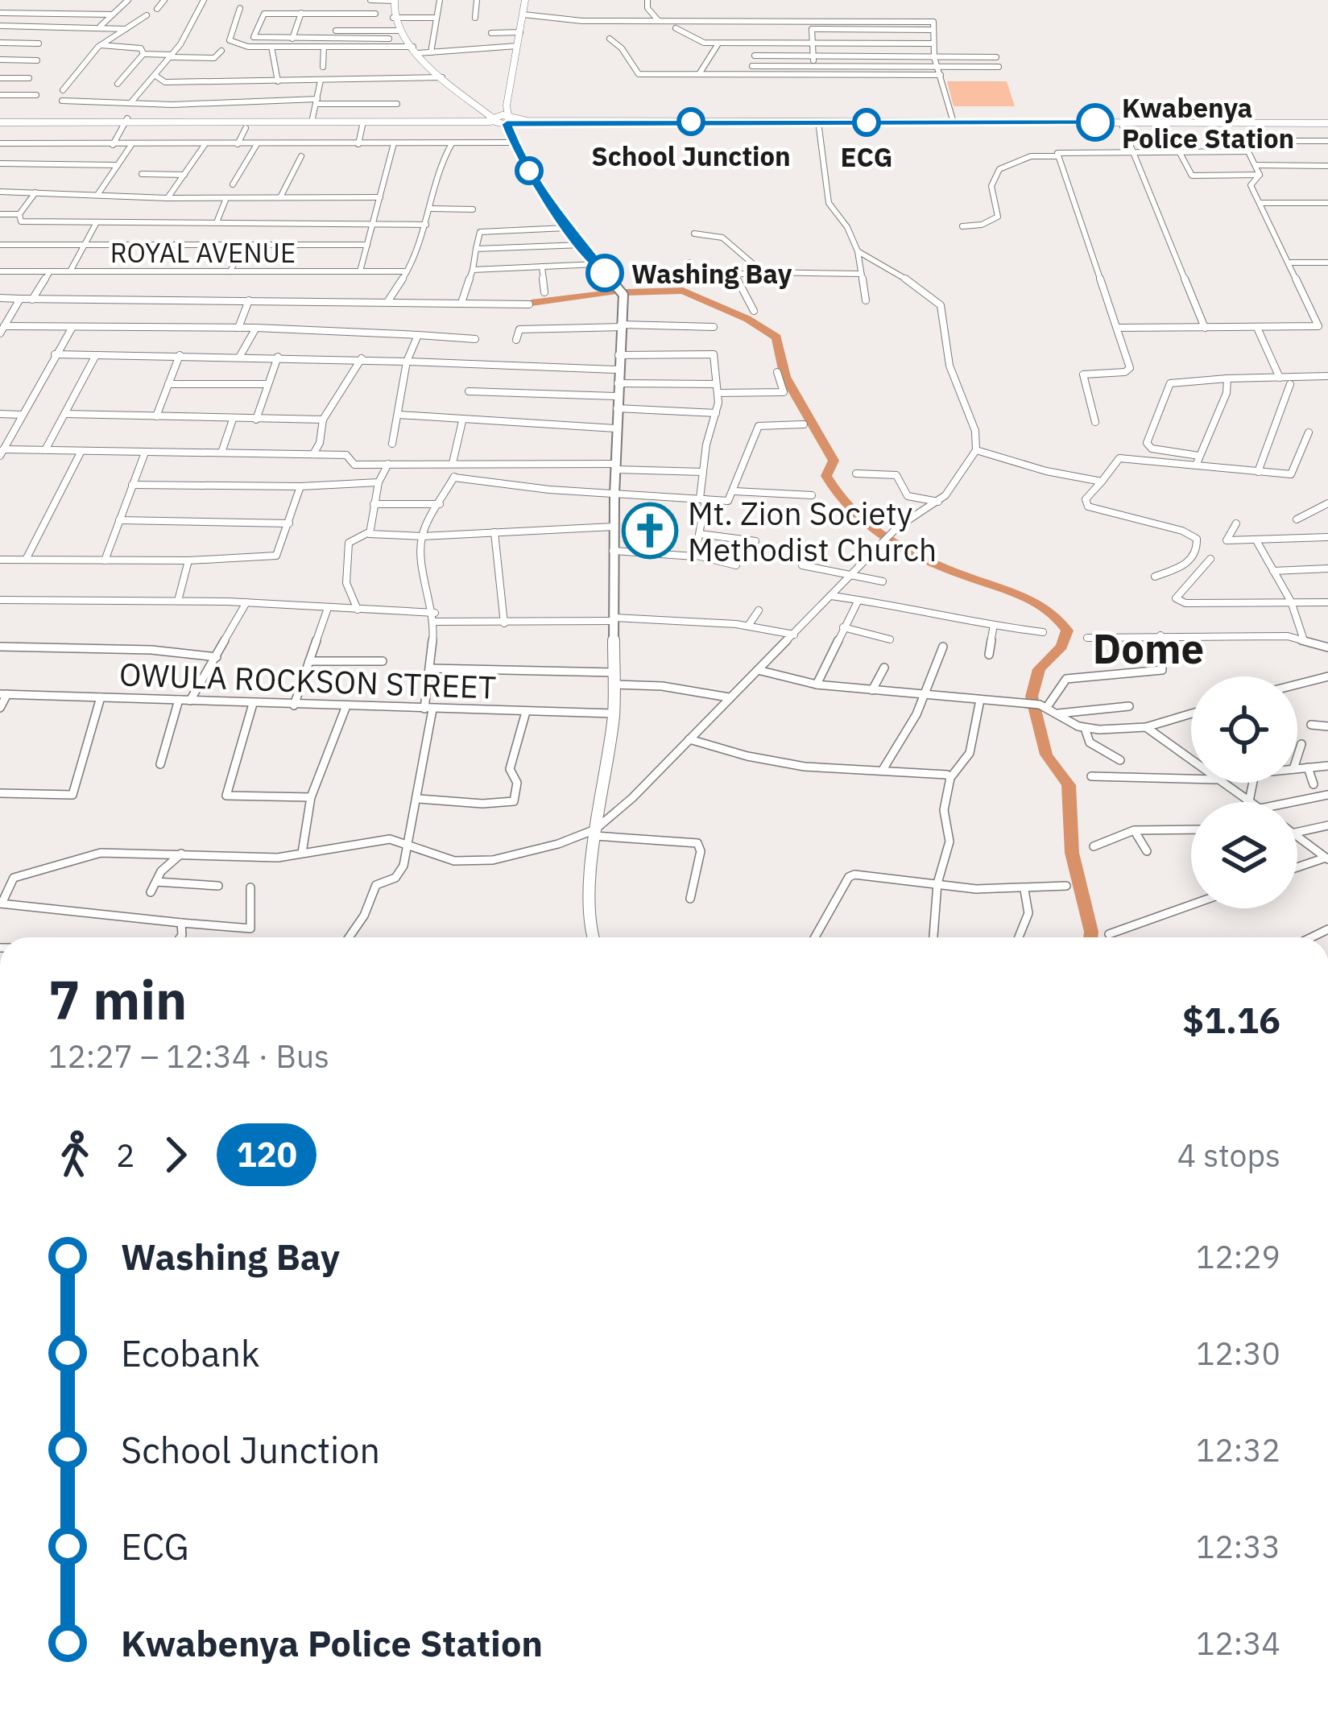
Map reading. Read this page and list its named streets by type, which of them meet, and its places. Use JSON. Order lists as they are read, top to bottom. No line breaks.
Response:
{"streets":{"street":["ROYAL AVENUE","OWULA ROCKSON STREET"]},"districts":["Dome"],"places":{"other":["School Junction","ECG","Kwabenya Police Station","Washing Bay"],"church":["Mt. Zion Society Methodist Church"]},"lines":["bus line 120"],"page":{"heading":["7 min","12:27 – 12:34 · Bus","$1.16"],"legs":["2","120","4 stops"],"list":[{"name":"Washing Bay","value":"12:29"},{"name":"Ecobank","value":"12:30"},{"name":"School Junction","value":"12:32"},{"name":"ECG","value":"12:33"},{"name":"Kwabenya Police Station","value":"12:34"}]}}
